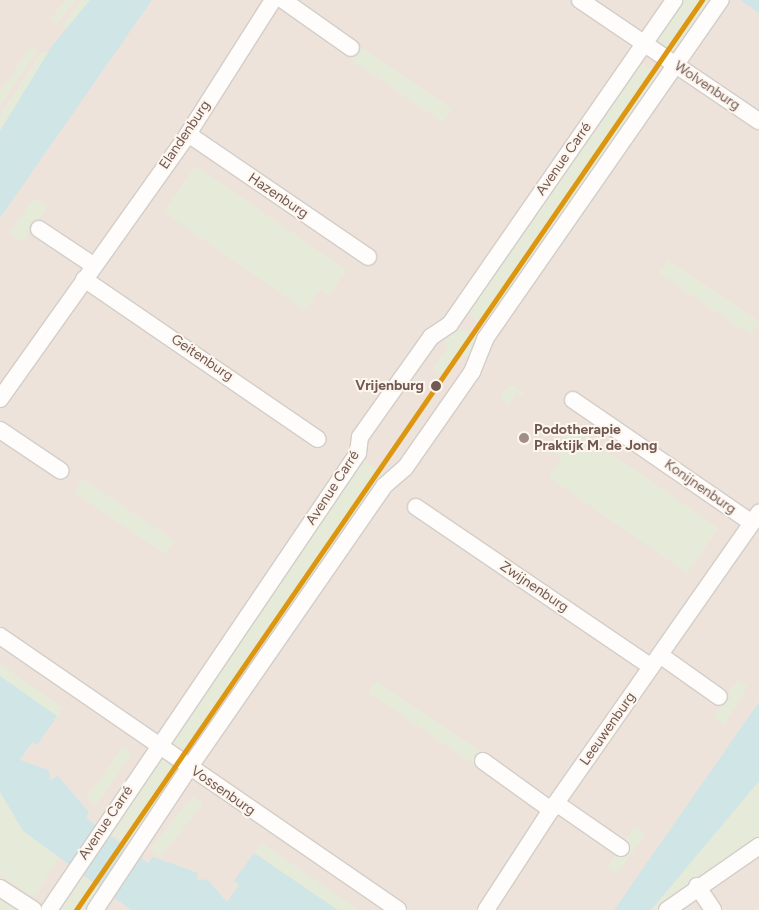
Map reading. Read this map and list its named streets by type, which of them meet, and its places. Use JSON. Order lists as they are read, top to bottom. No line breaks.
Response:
{"streets":{"street":["Wolvenburg","Elandenburg","Avenue Carré","Hazenburg","Geitenburg","Konijnenburg","Zwijnenburg","Leeuwenburg","Vossenburg"]},"crossings":[["Wolvenburg","Avenue Carré"],["Elandenburg","Hazenburg"],["Elandenburg","Geitenburg"],["Avenue Carré","Vossenburg"],["Konijnenburg","Leeuwenburg"],["Zwijnenburg","Leeuwenburg"]],"places":["Vrijenburg","Podotherapie Praktijk M. de Jong"]}
